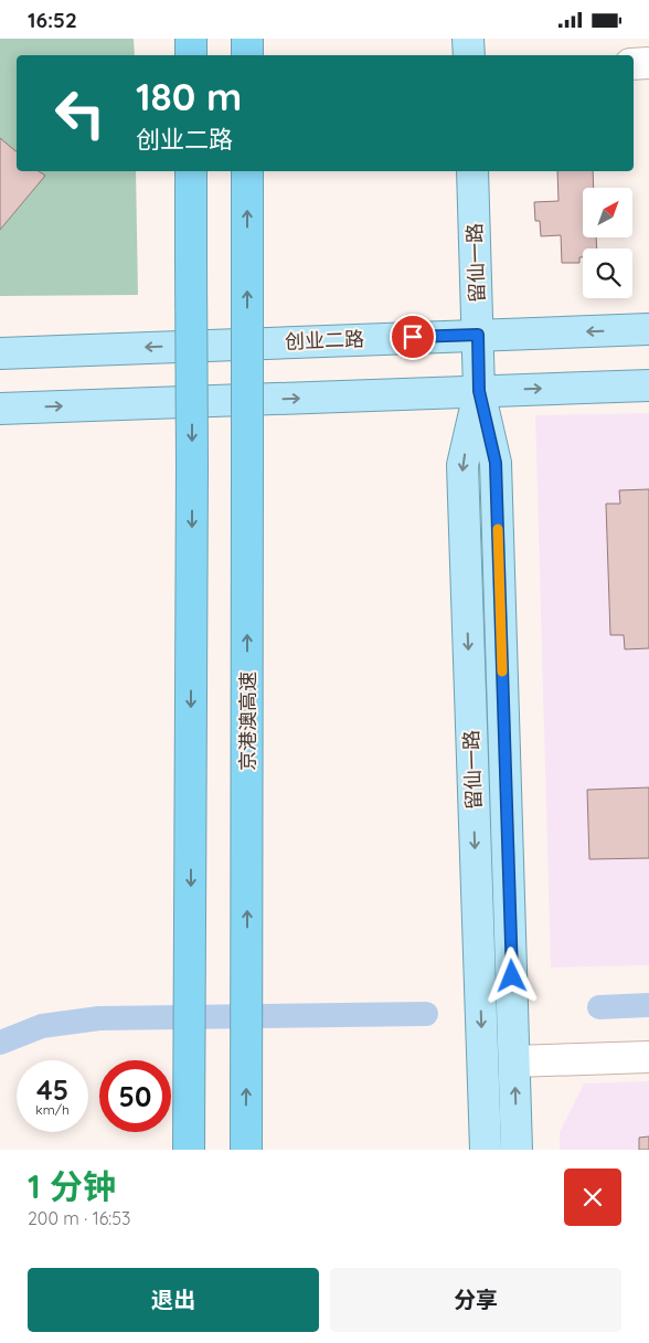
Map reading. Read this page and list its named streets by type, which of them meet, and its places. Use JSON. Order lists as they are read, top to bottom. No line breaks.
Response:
{"streets":{"highway":["京港澳高速"],"main road":["留仙一路","创业二路"]},"crossings":[["留仙一路","创业二路"]],"north":"top right","page":{"status":"16:52","turn":["180 m","创业二路"],"speed":"45 km/h","limit":"50","heading":["1 分钟","200 m · 16:53"],"buttons":["退出","分享"]}}
